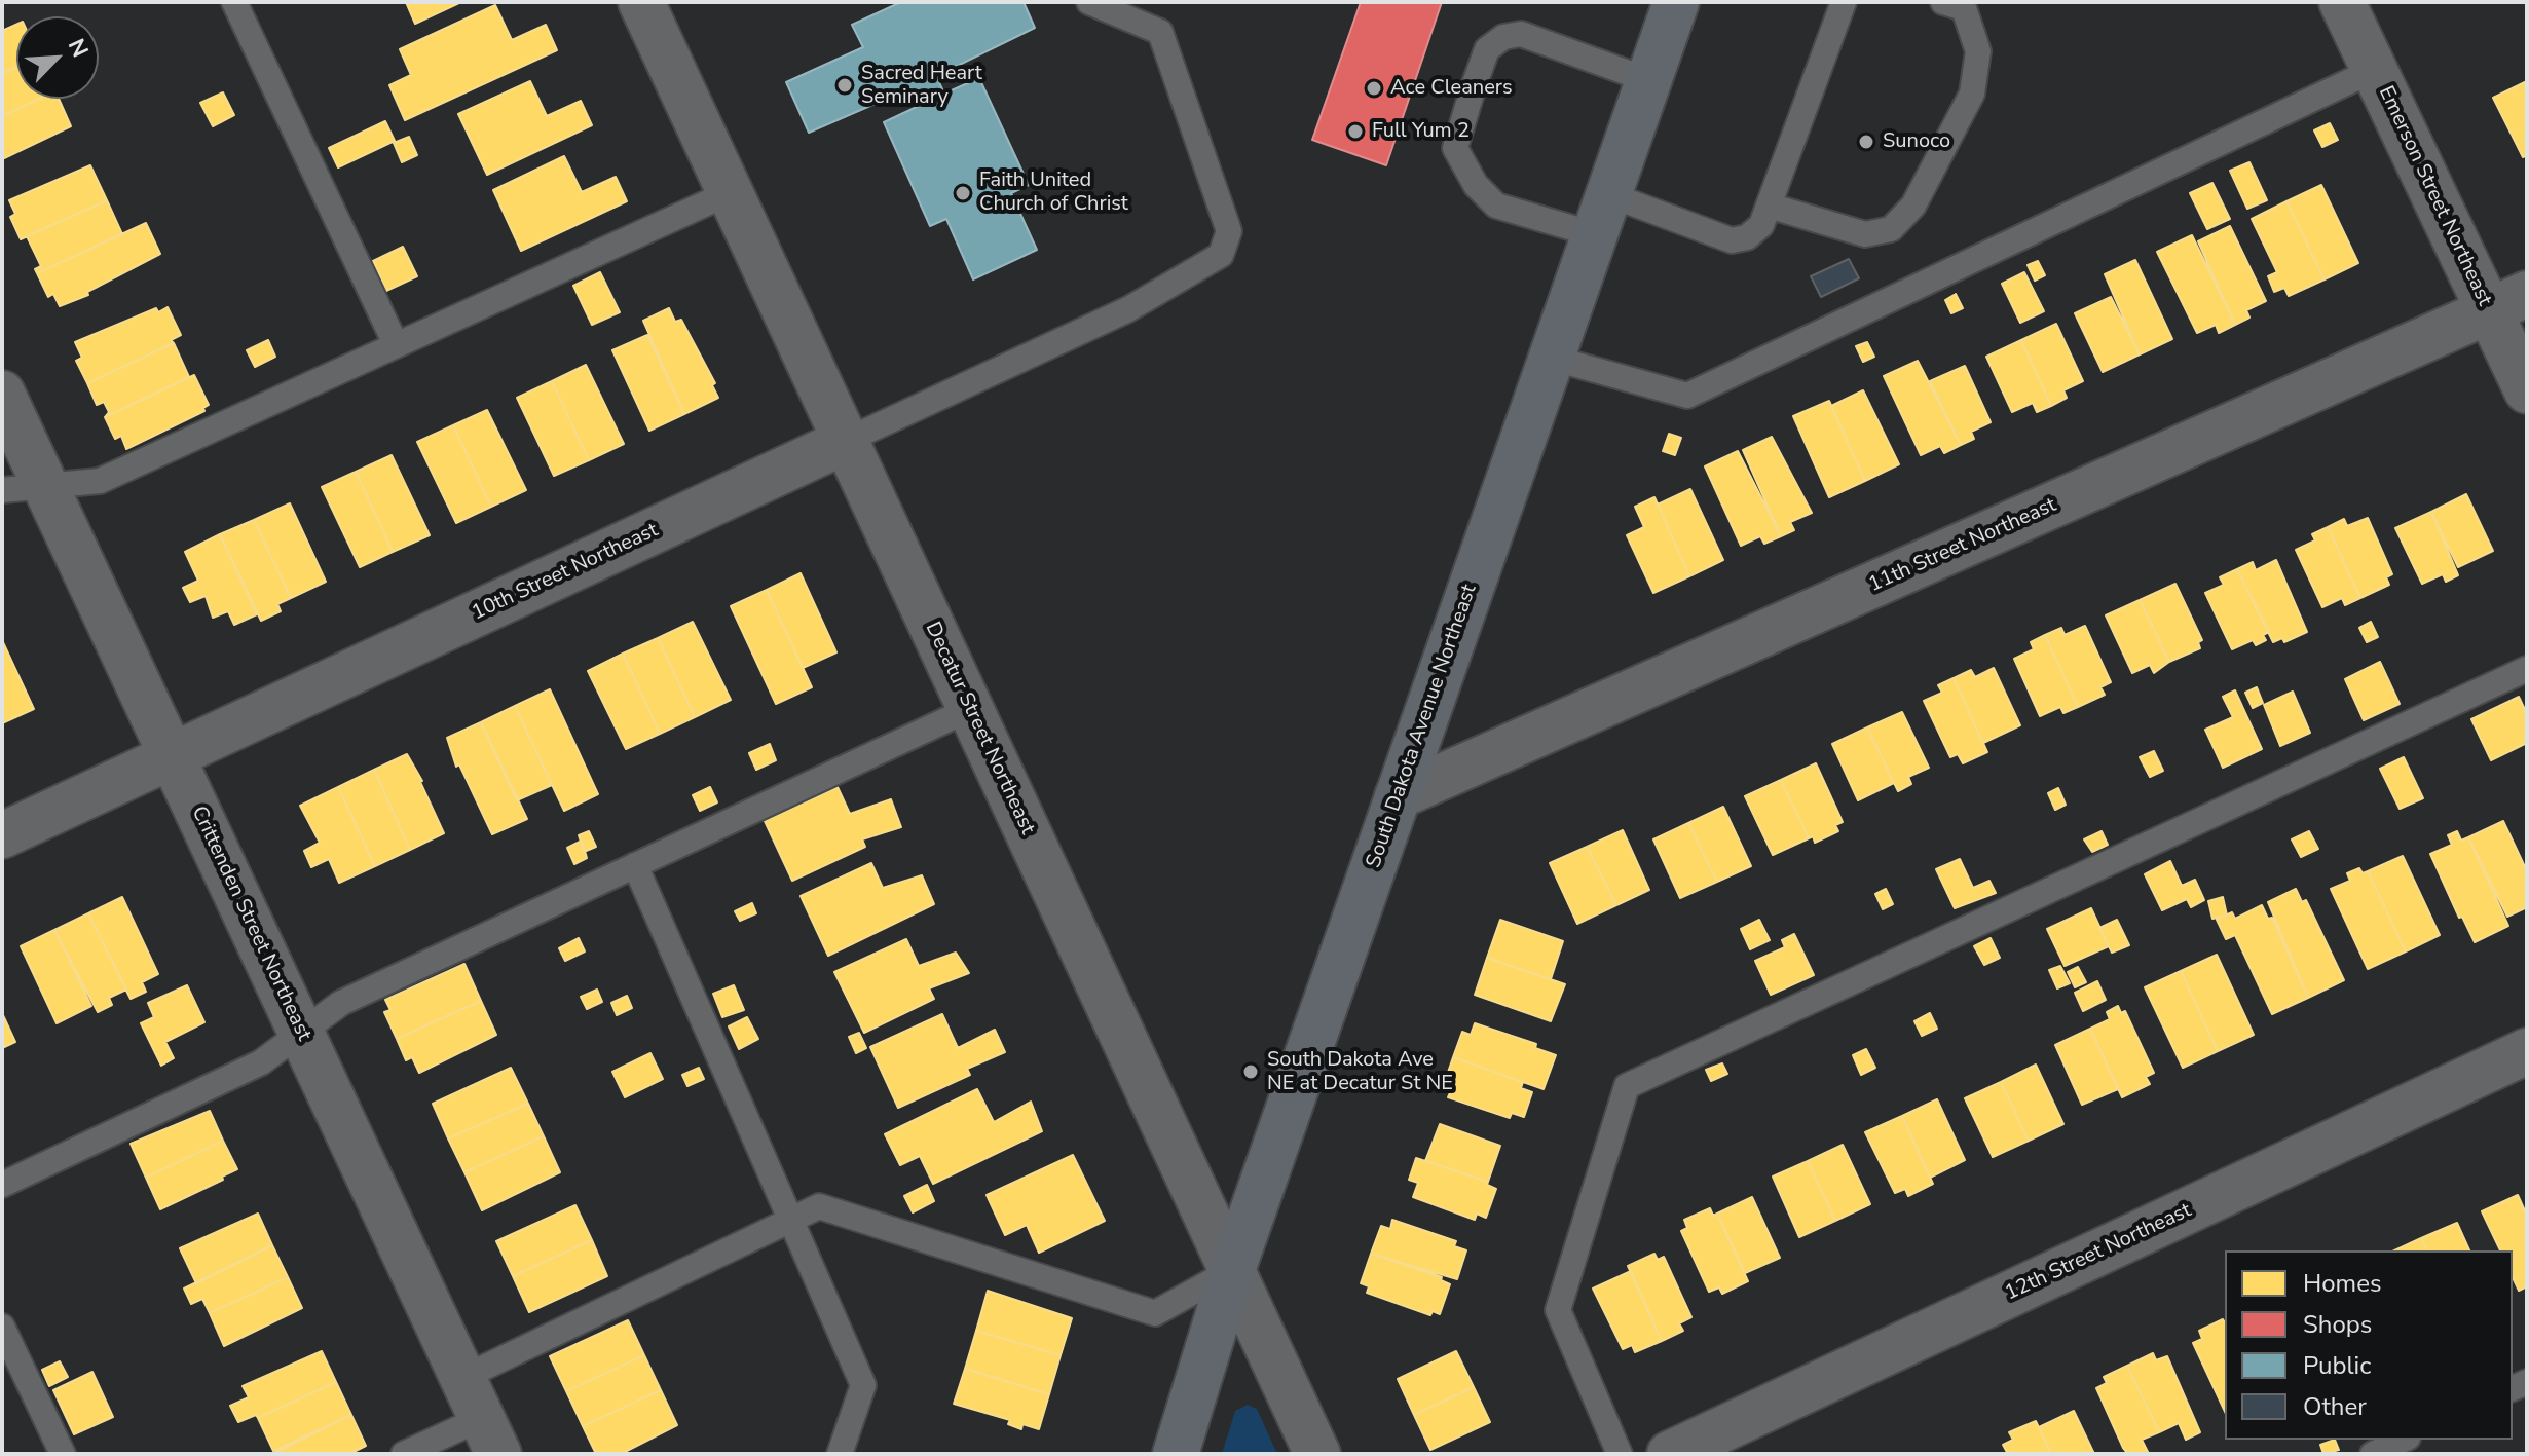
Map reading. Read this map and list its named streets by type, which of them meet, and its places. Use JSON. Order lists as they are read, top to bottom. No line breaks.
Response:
{"streets":{"main road":["South Dakota Avenue Northeast"],"street":["Emerson Street Northeast","11th Street Northeast","10th Street Northeast","Decatur Street Northeast","Crittenden Street Northeast","12th Street Northeast"]},"crossings":[["Emerson Street Northeast","11th Street Northeast"],["11th Street Northeast","South Dakota Avenue Northeast"],["10th Street Northeast","Decatur Street Northeast"],["10th Street Northeast","Crittenden Street Northeast"],["South Dakota Avenue Northeast","Decatur Street Northeast"]],"places":["Sacred Heart Seminary","Ace Cleaners","Full Yum 2","Sunoco","Faith United Church of Christ","South Dakota Ave NE at Decatur St NE"],"legend":["Homes","Shops","Public","Other"],"north":"top right"}
